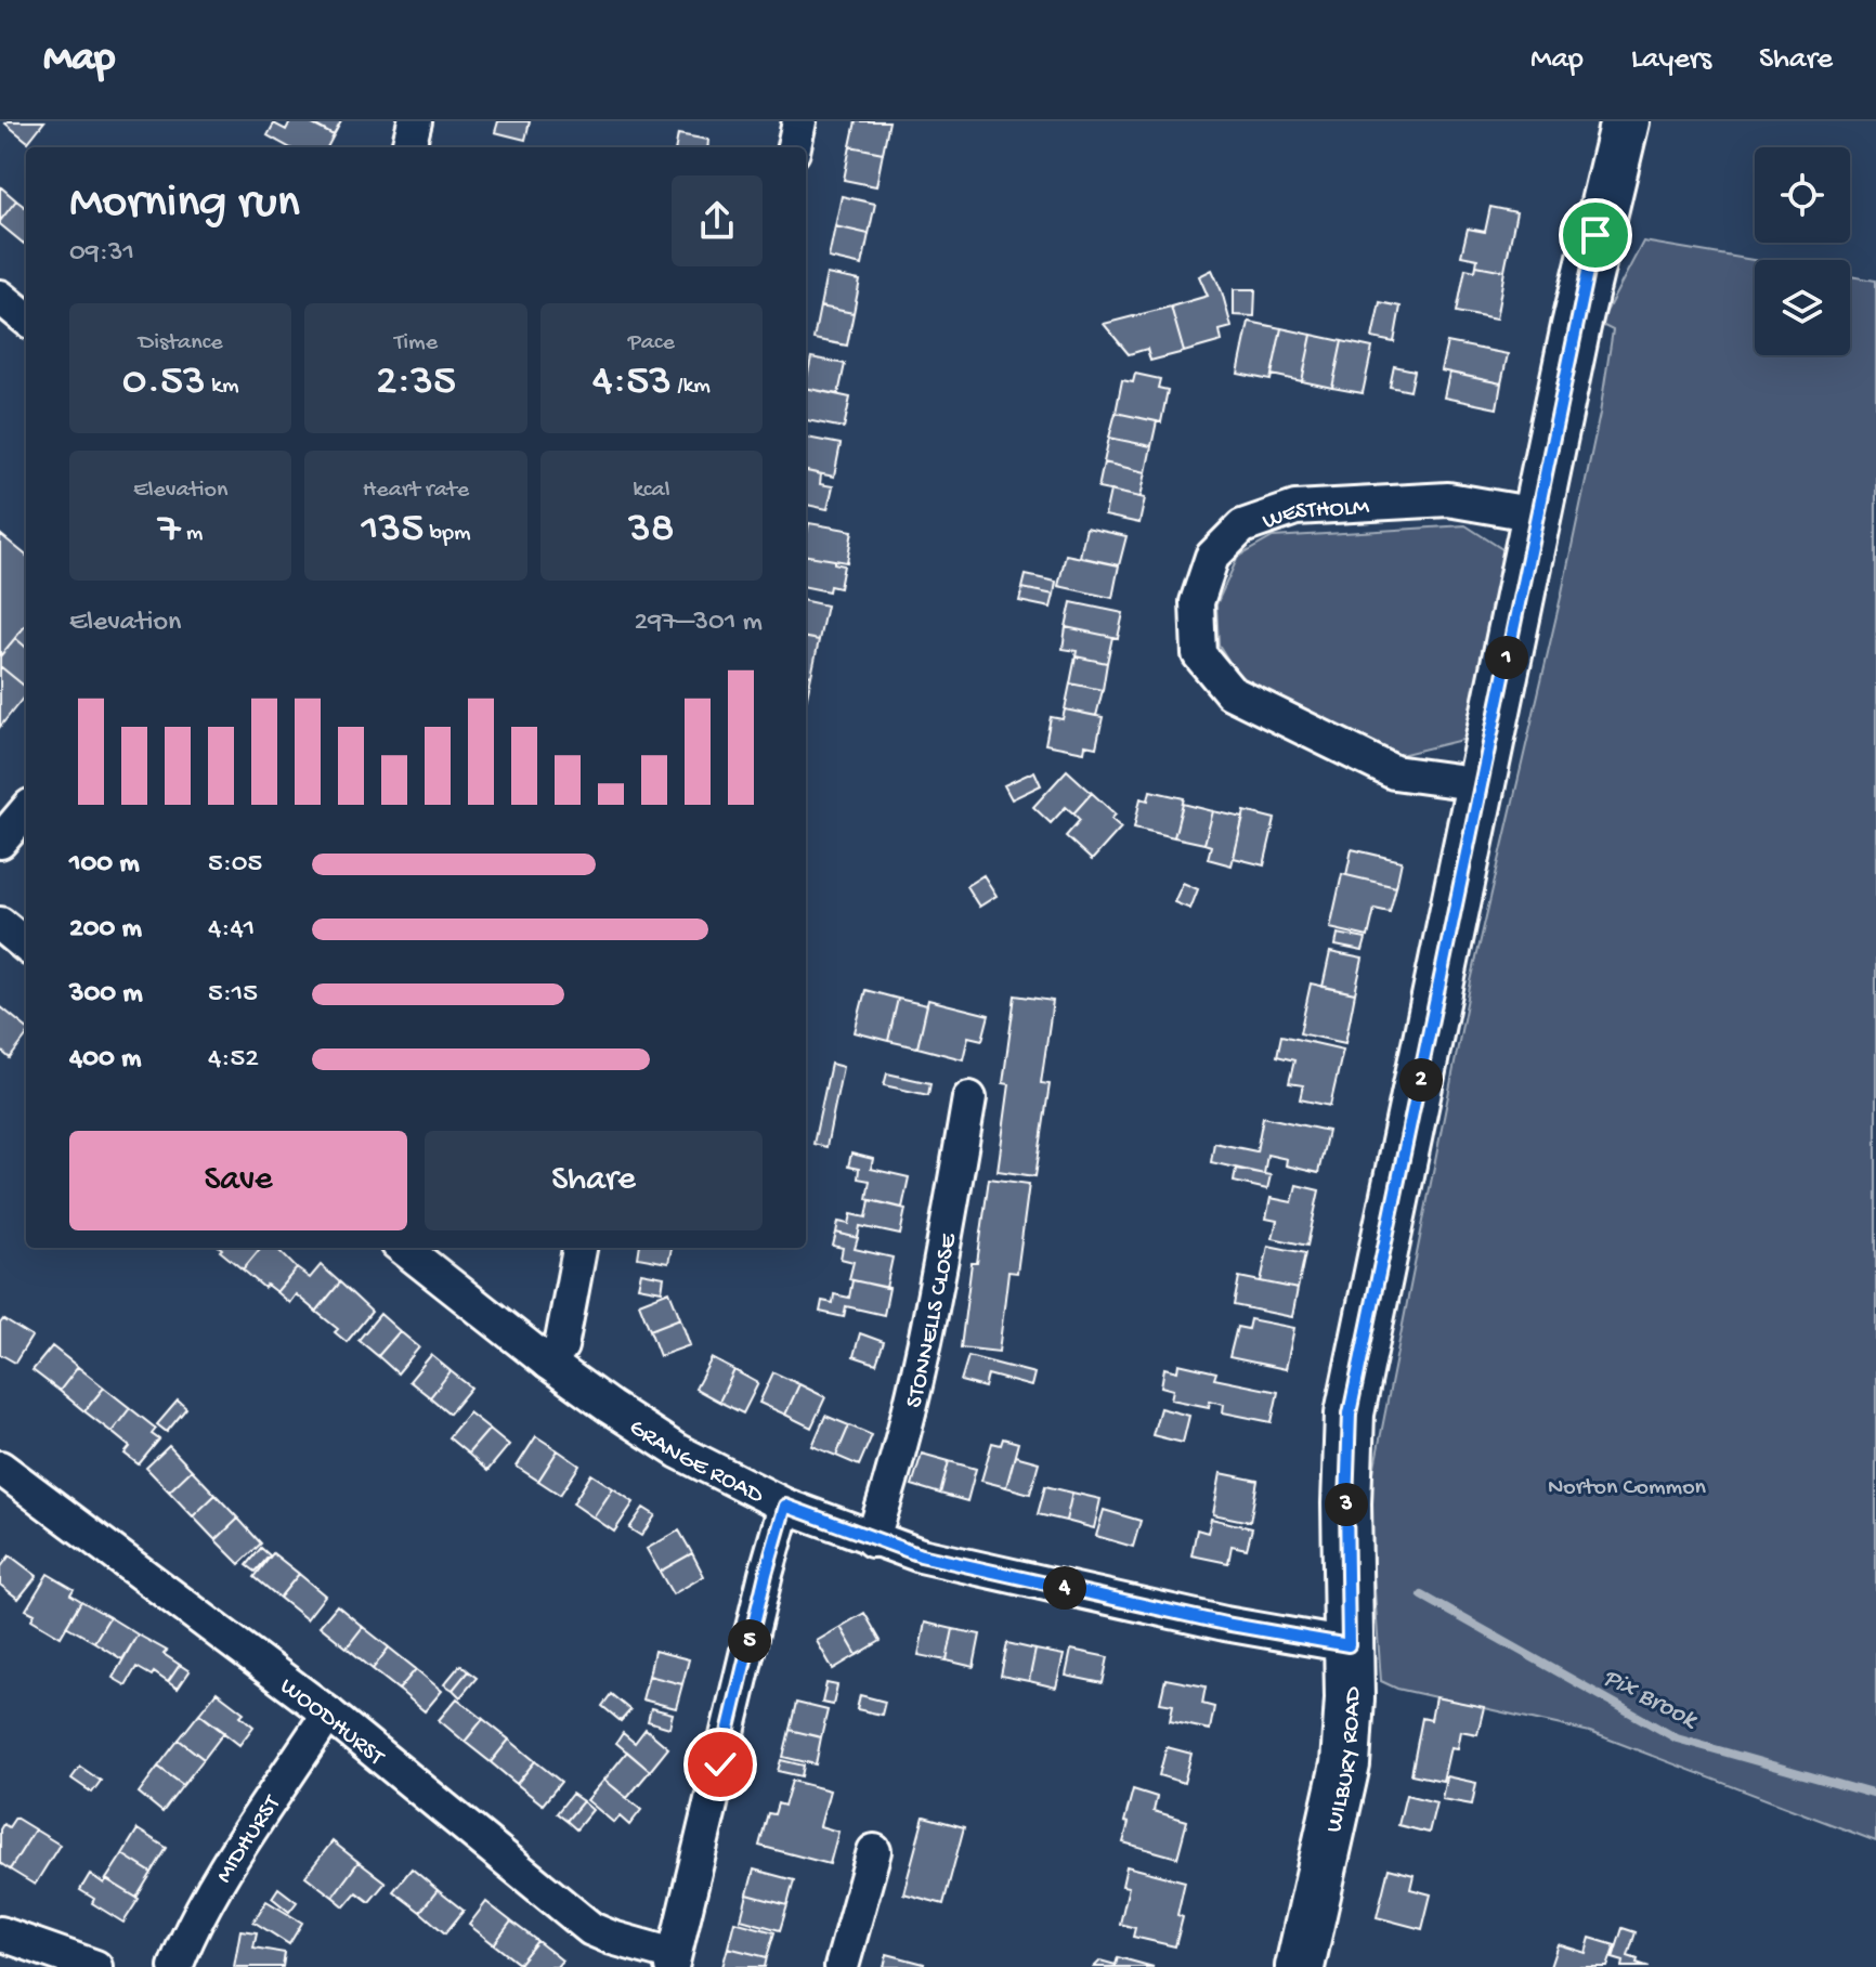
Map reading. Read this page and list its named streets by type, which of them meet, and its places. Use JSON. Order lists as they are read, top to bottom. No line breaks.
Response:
{"streets":{"street":["WESTHOLM","STONNELLS CLOSE","GRANGE ROAD","WOODHURST","WILBURY ROAD","MIDHURST"]},"crossings":[["WESTHOLM","WILBURY ROAD"],["STONNELLS CLOSE","GRANGE ROAD"],["GRANGE ROAD","WILBURY ROAD"],["WOODHURST","MIDHURST"]],"water":["Pix Brook"],"parks":["Norton Common"],"page":{"header":"Map","nav":["Map","Layers","Share"],"heading":["Morning run","09:31"],"stats":[["Distance","0.53 km"],["Time","2:35"],["Pace","4:53 /km"],["Elevation","7 m"],["Heart rate","135 bpm"],["kcal","38"]],"chart":["Elevation","297–301 m"],"pins":["1","2","3","4","5"],"list":[{"name":"100 m","note":"5:05"},{"name":"200 m","note":"4:41"},{"name":"300 m","note":"5:15"},{"name":"400 m","note":"4:52"}],"buttons":["Save","Share"]}}
